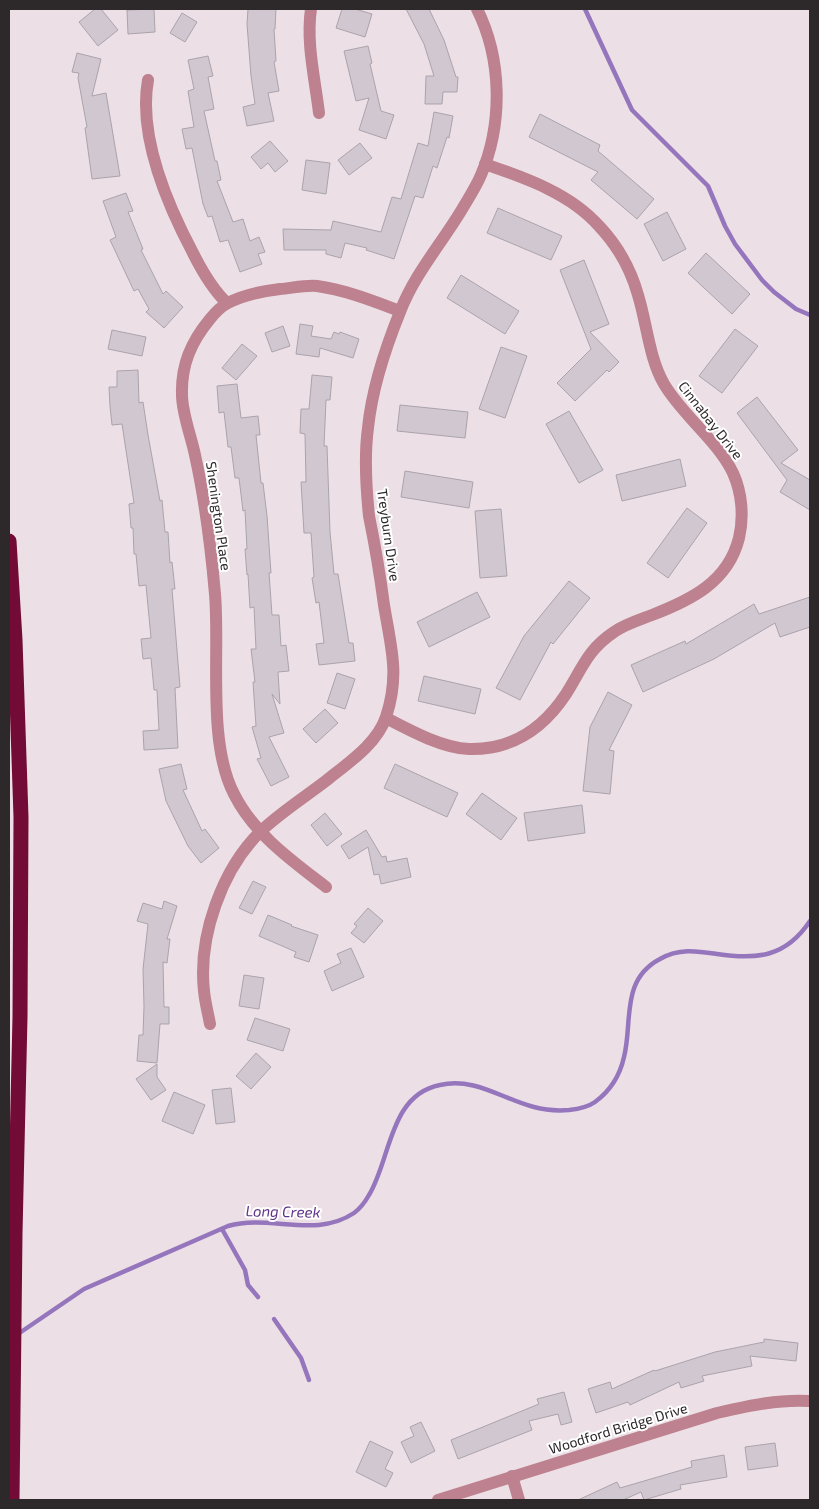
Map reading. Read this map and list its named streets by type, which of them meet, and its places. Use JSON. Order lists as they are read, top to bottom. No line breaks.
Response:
{"streets":{"street":["Cinnabay Drive","Shenington Place","Treyburn Drive","Woodford Bridge Drive"]},"crossings":[["Cinnabay Drive","Treyburn Drive"],["Shenington Place","Treyburn Drive"]],"water":["Long Creek"]}
